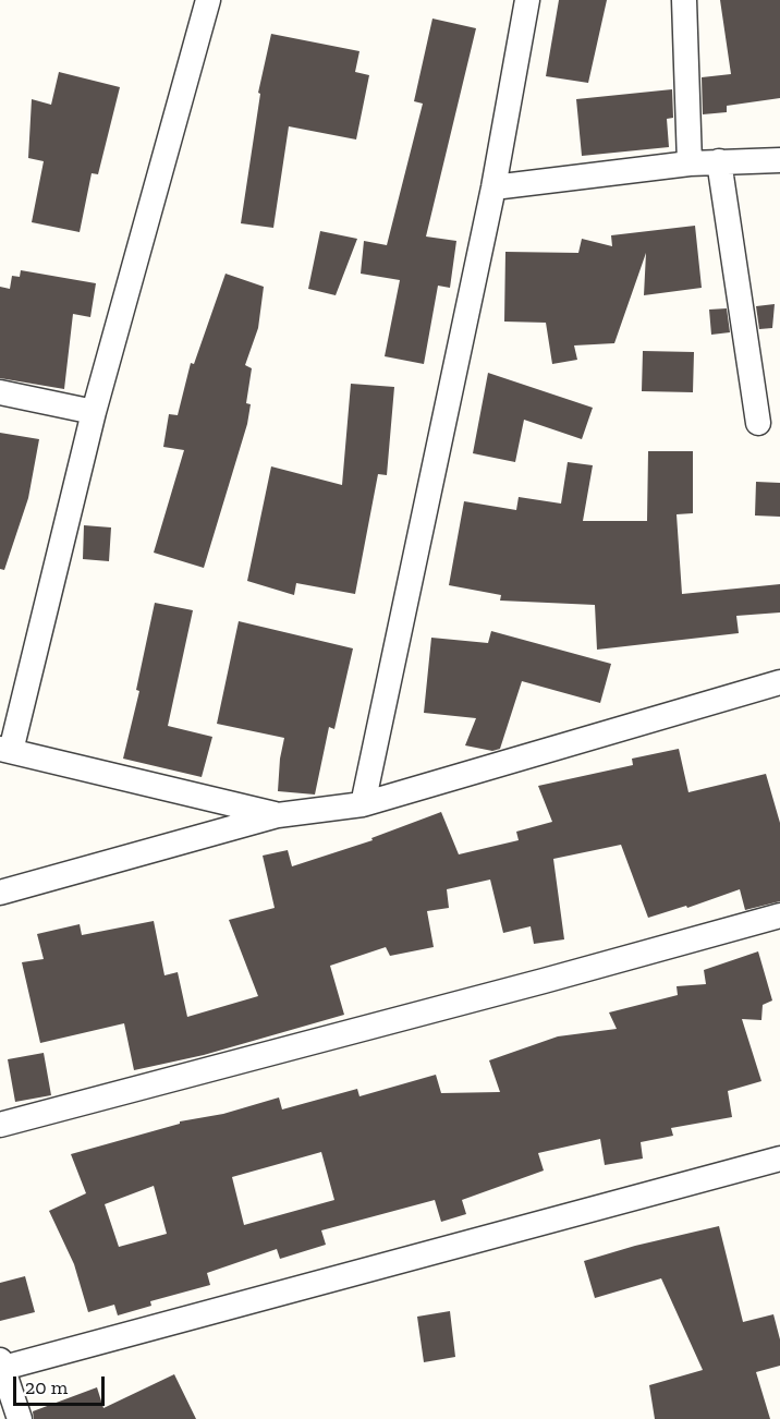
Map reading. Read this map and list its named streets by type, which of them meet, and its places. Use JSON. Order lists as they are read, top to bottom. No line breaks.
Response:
{"scale_bar":"20 m"}
